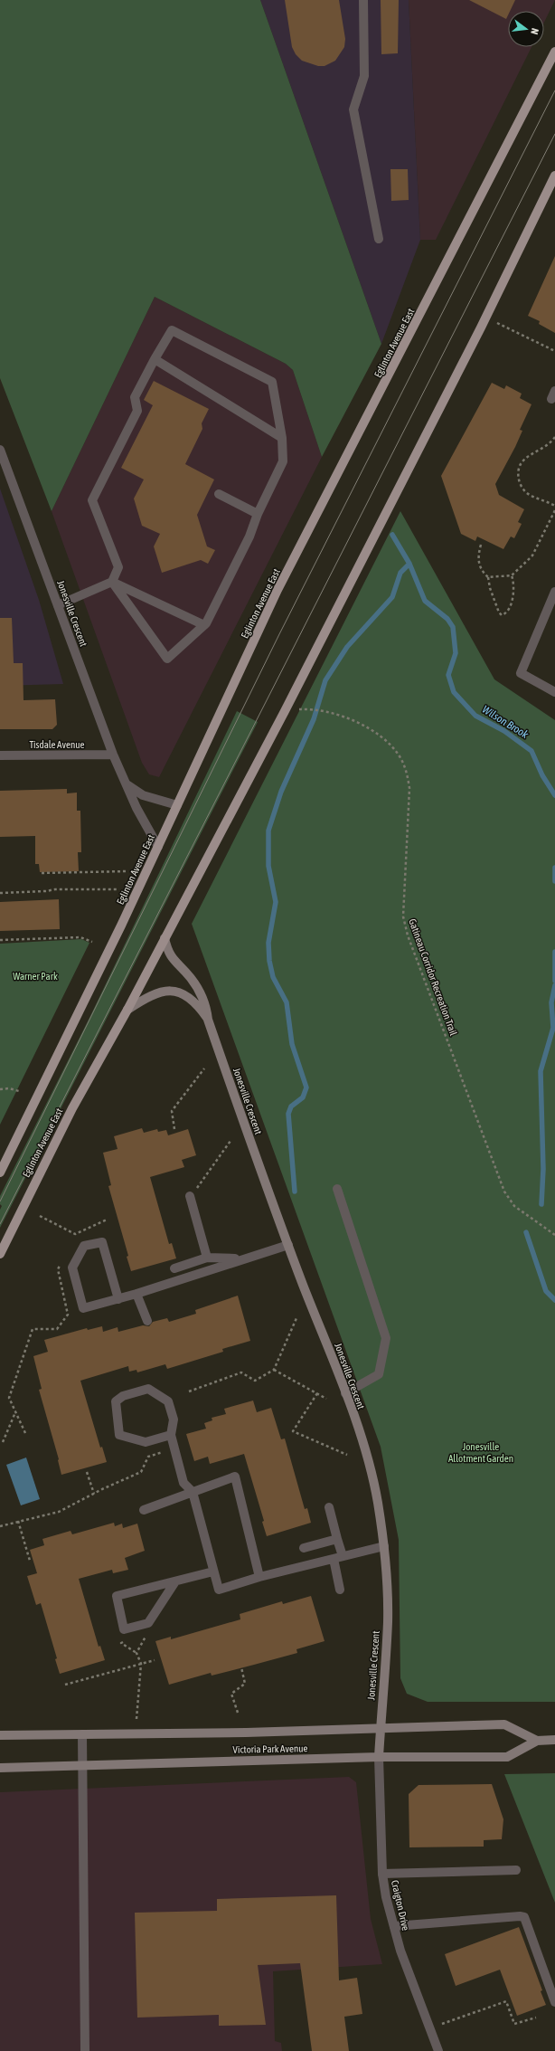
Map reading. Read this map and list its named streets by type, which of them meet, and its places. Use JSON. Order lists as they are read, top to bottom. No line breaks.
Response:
{"streets":{"main road":["Eglinton Avenue East","Jonesville Crescent","Victoria Park Avenue"],"street":["Tisdale Avenue","Craigton Drive"],"path":["Gatineau Corridor Recreation Trail"]},"crossings":[["Eglinton Avenue East","Jonesville Crescent"],["Eglinton Avenue East","Gatineau Corridor Recreation Trail"],["Jonesville Crescent","Tisdale Avenue"],["Jonesville Crescent","Victoria Park Avenue"],["Jonesville Crescent","Craigton Drive"],["Victoria Park Avenue","Craigton Drive"]],"water":["Wilson Brook"],"parks":["Warner Park","Jonesville Allotment Garden"],"north":"right"}
